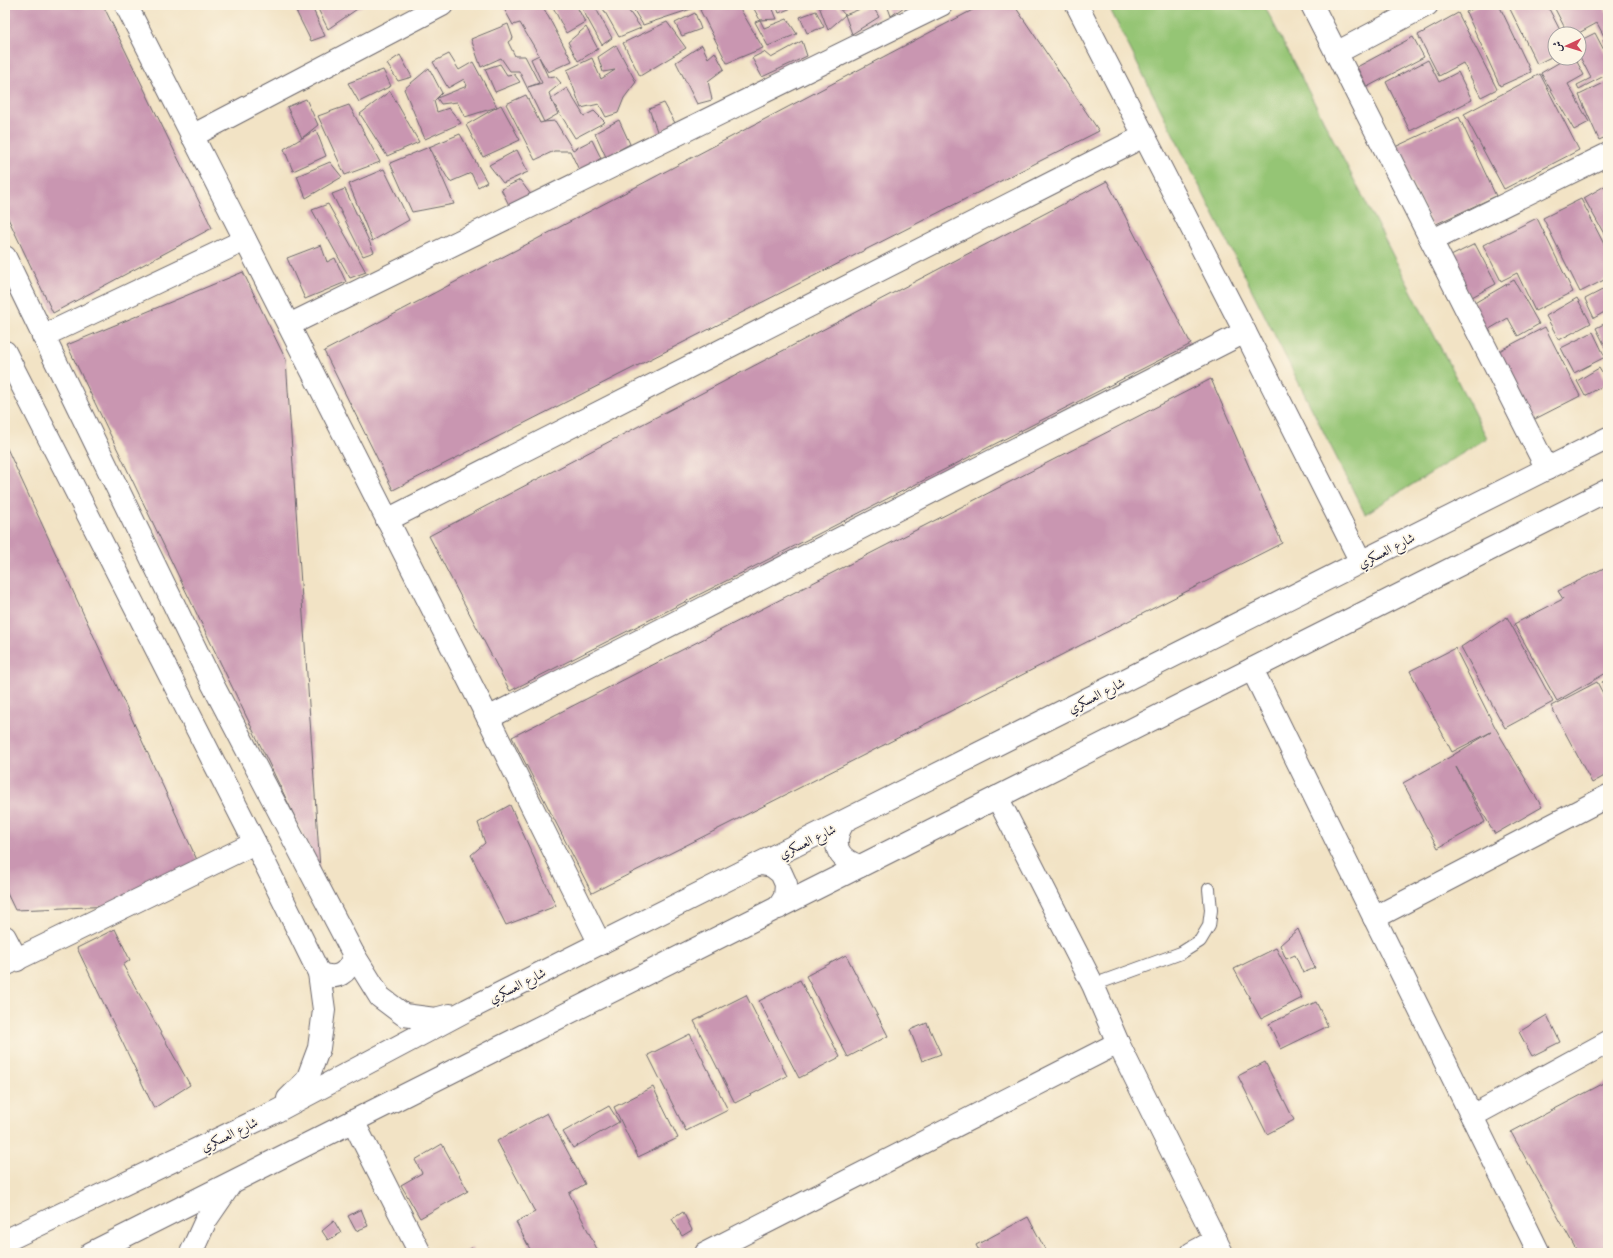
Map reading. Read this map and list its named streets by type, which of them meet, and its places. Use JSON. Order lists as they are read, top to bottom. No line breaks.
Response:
{"streets":{"street":["شارع العسكري"]},"north":"left"}
